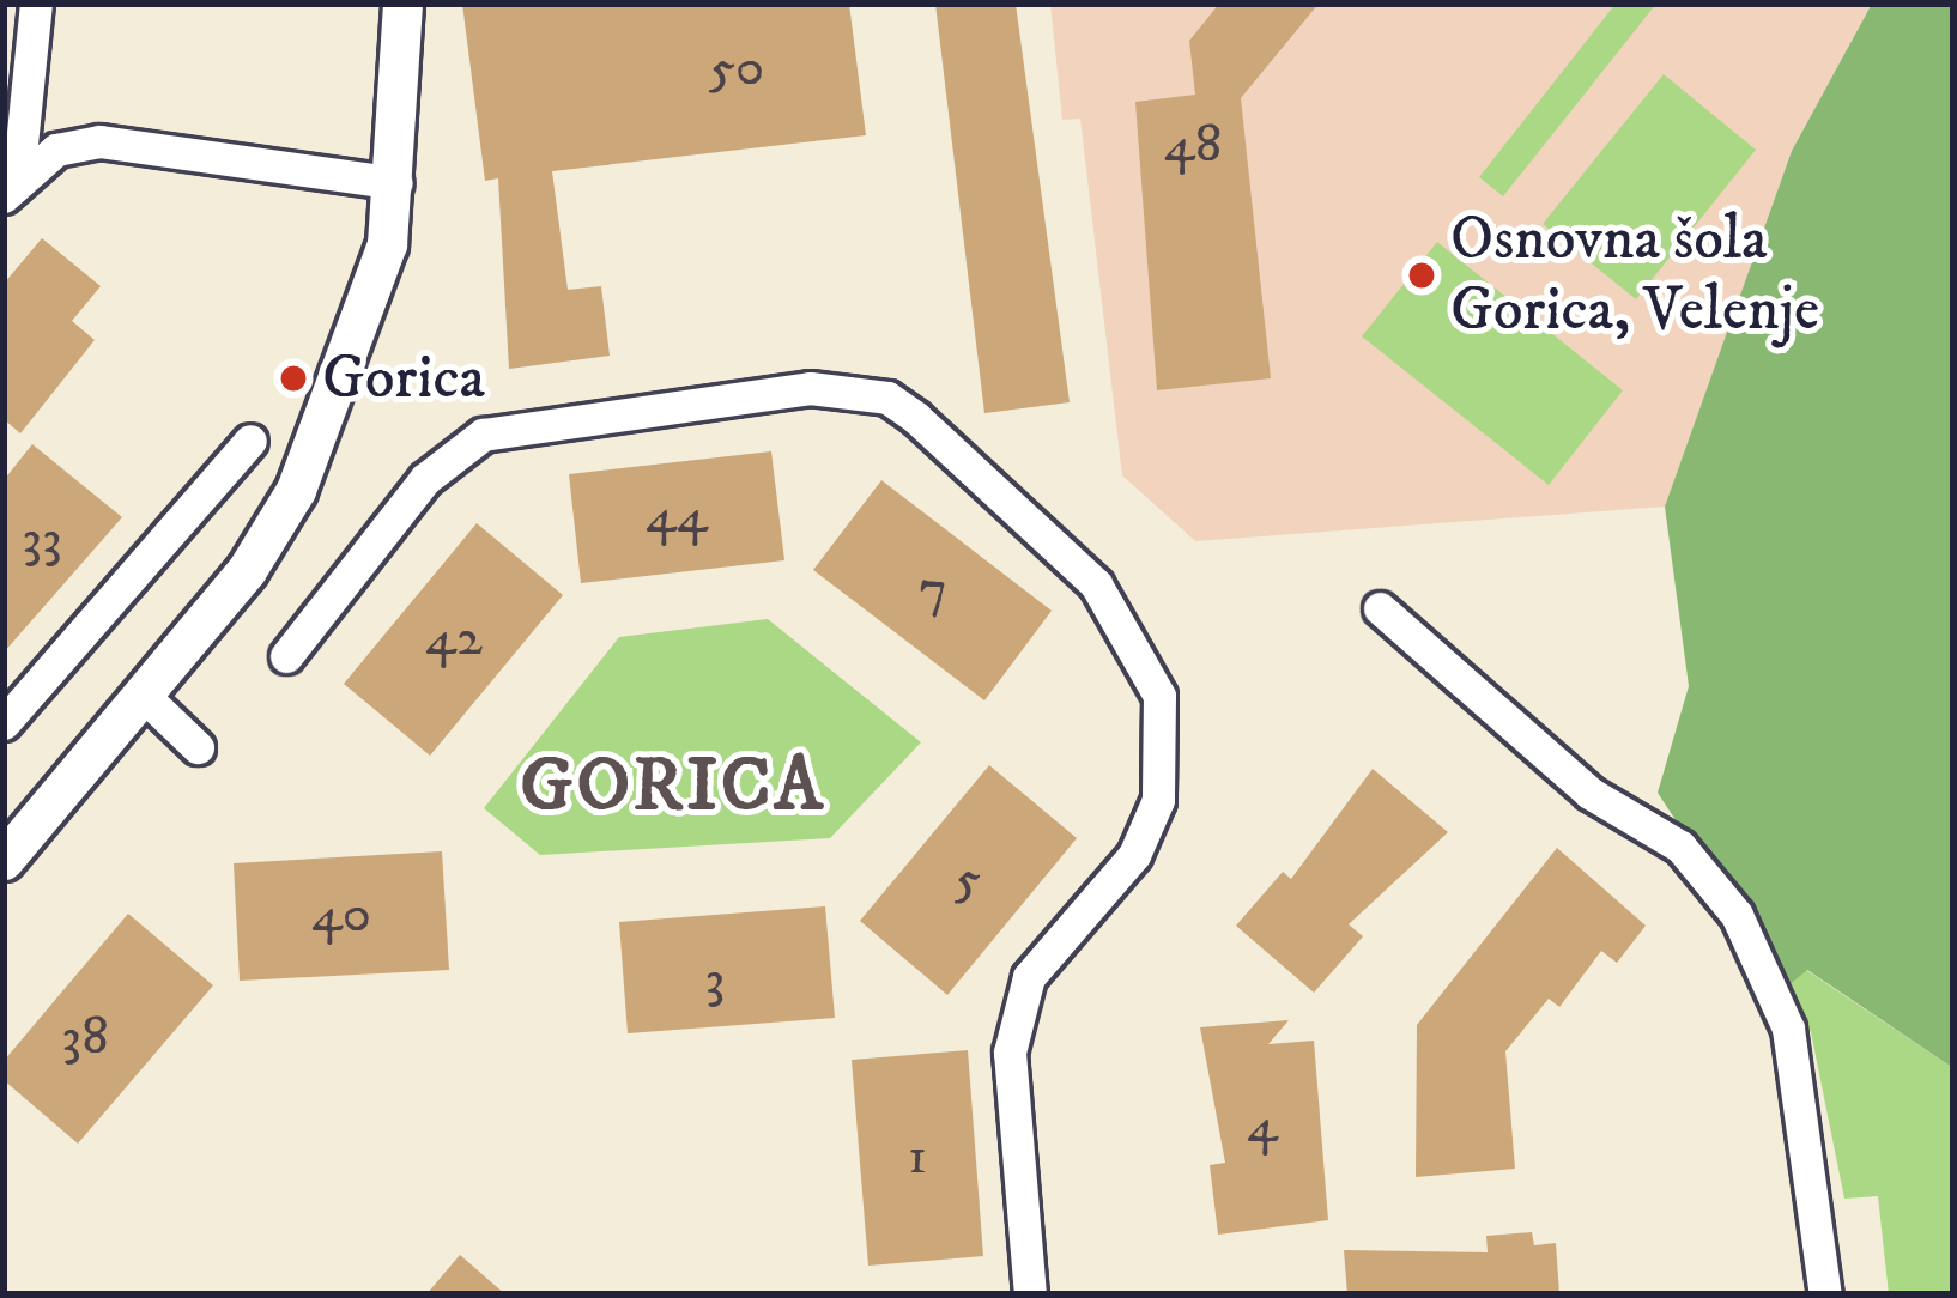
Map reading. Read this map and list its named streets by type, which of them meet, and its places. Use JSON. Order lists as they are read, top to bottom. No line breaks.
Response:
{"districts":["GORICA"],"places":["Osnovna šola Gorica, Velenje","Gorica"],"house_numbers":["50","48","44","33","7","42","5","40","3","38","4","1"]}
